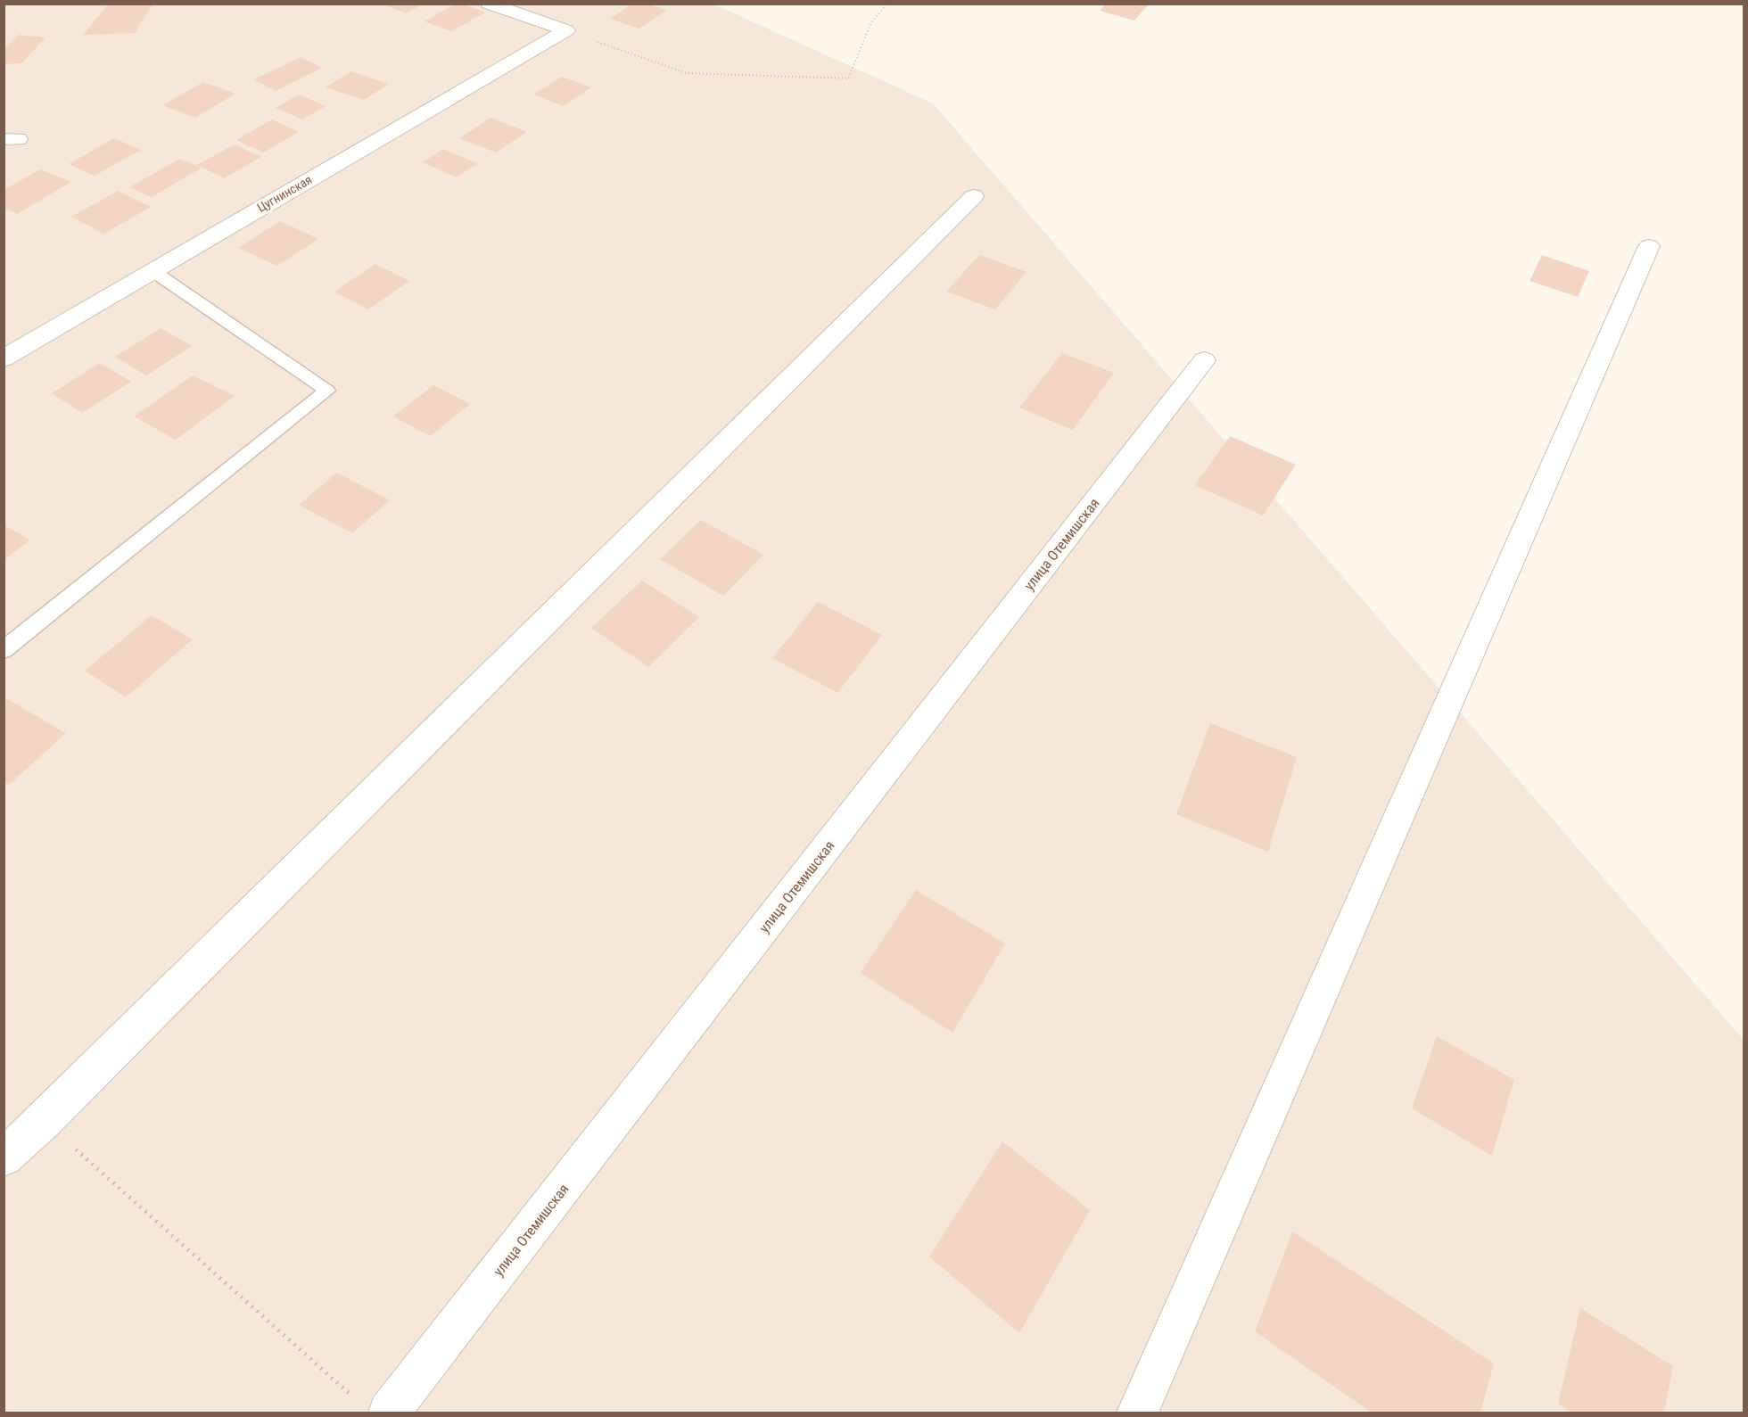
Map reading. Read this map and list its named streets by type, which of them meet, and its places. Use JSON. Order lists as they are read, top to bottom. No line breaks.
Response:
{"streets":{"street":["Цугнинская","улица Отемишская"]}}
